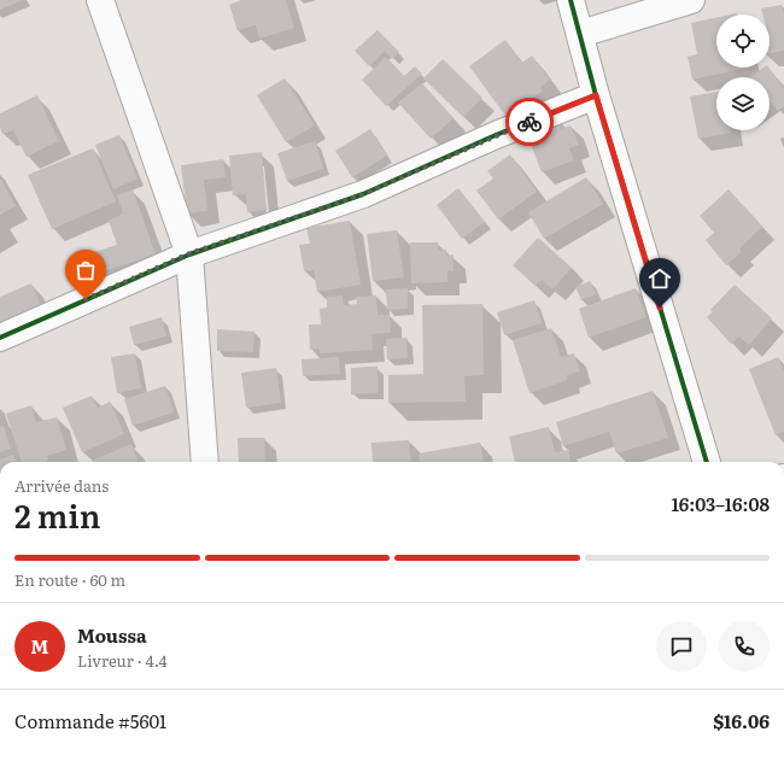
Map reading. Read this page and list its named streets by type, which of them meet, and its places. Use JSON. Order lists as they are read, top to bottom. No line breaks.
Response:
{"page":{"heading":["2 min","Arrivée dans","16:03–16:08"],"panel":["Moussa","Livreur · 4.4","Commande #5601","$16.06"],"bar":"En route · 60 m","round":"M"}}
